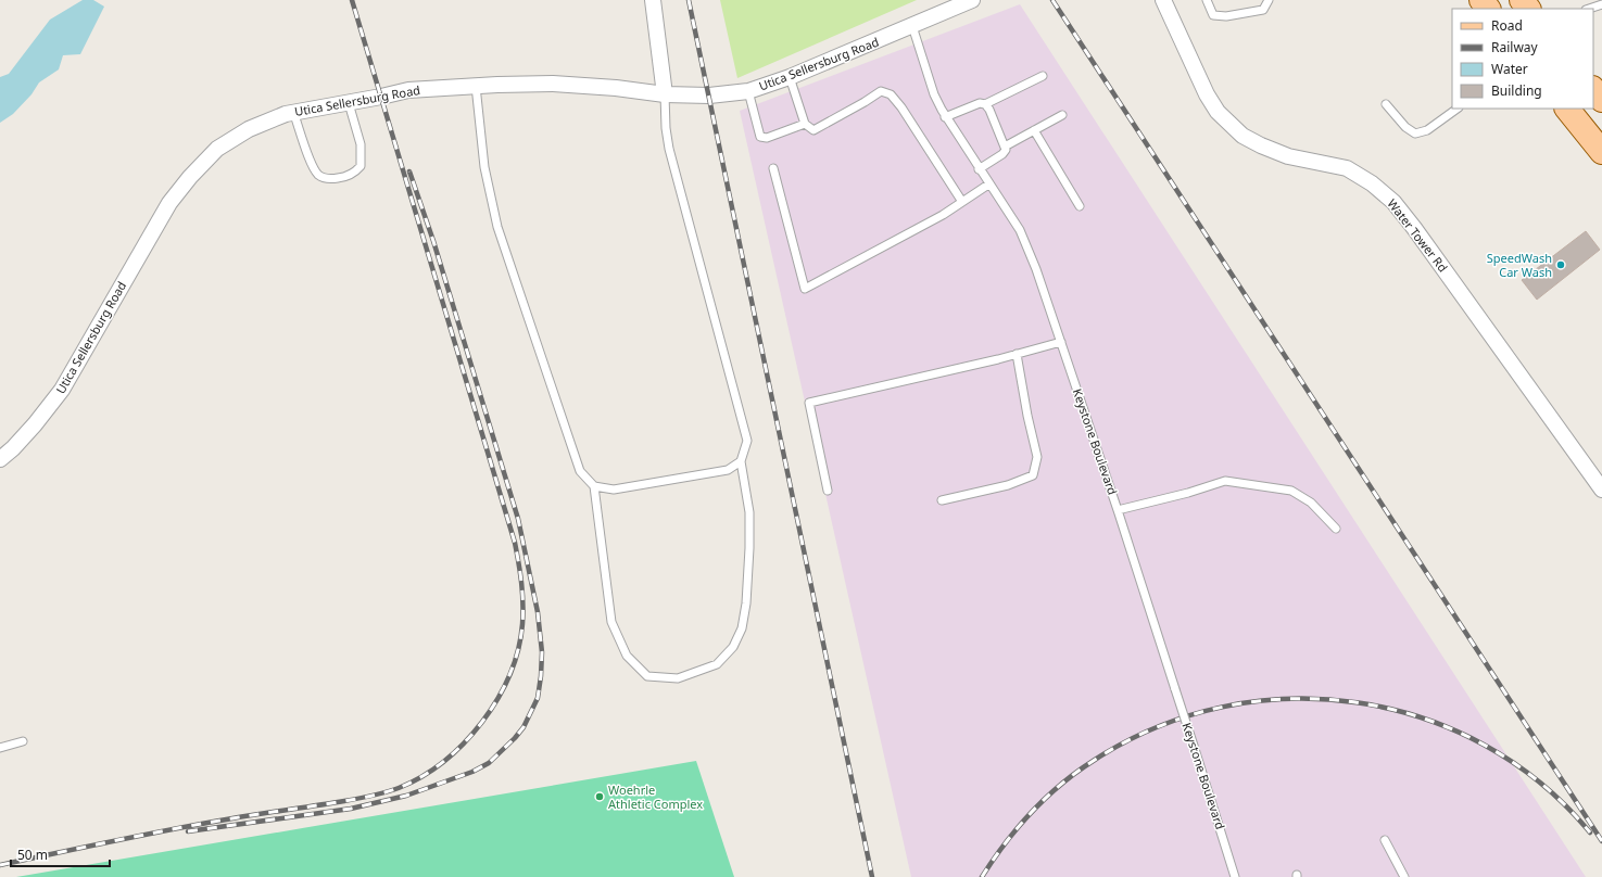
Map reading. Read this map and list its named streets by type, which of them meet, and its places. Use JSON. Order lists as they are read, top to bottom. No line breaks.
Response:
{"streets":{"street":["Utica Sellersburg Road","Water Tower Rd"],"lane":["Keystone Boulevard"]},"crossings":[["Utica Sellersburg Road","Keystone Boulevard"]],"places":["SpeedWash Car Wash","Woehrle Athletic Complex"],"legend":["Road","Railway","Water","Building"],"scale_bar":"50 m"}
